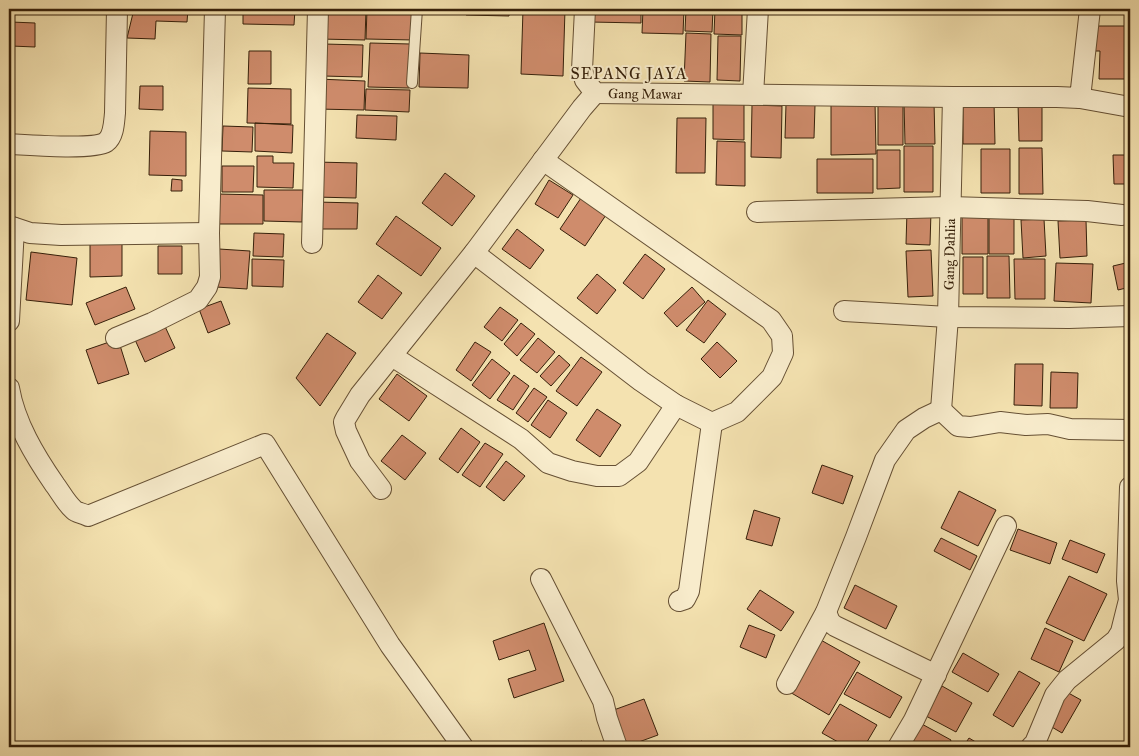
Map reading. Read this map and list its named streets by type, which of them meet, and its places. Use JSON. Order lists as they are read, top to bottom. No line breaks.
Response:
{"streets":{"street":["Gang Mawar","Gang Dahlia"]},"crossings":[["Gang Mawar","Gang Dahlia"]],"districts":["SEPANG JAYA"]}
